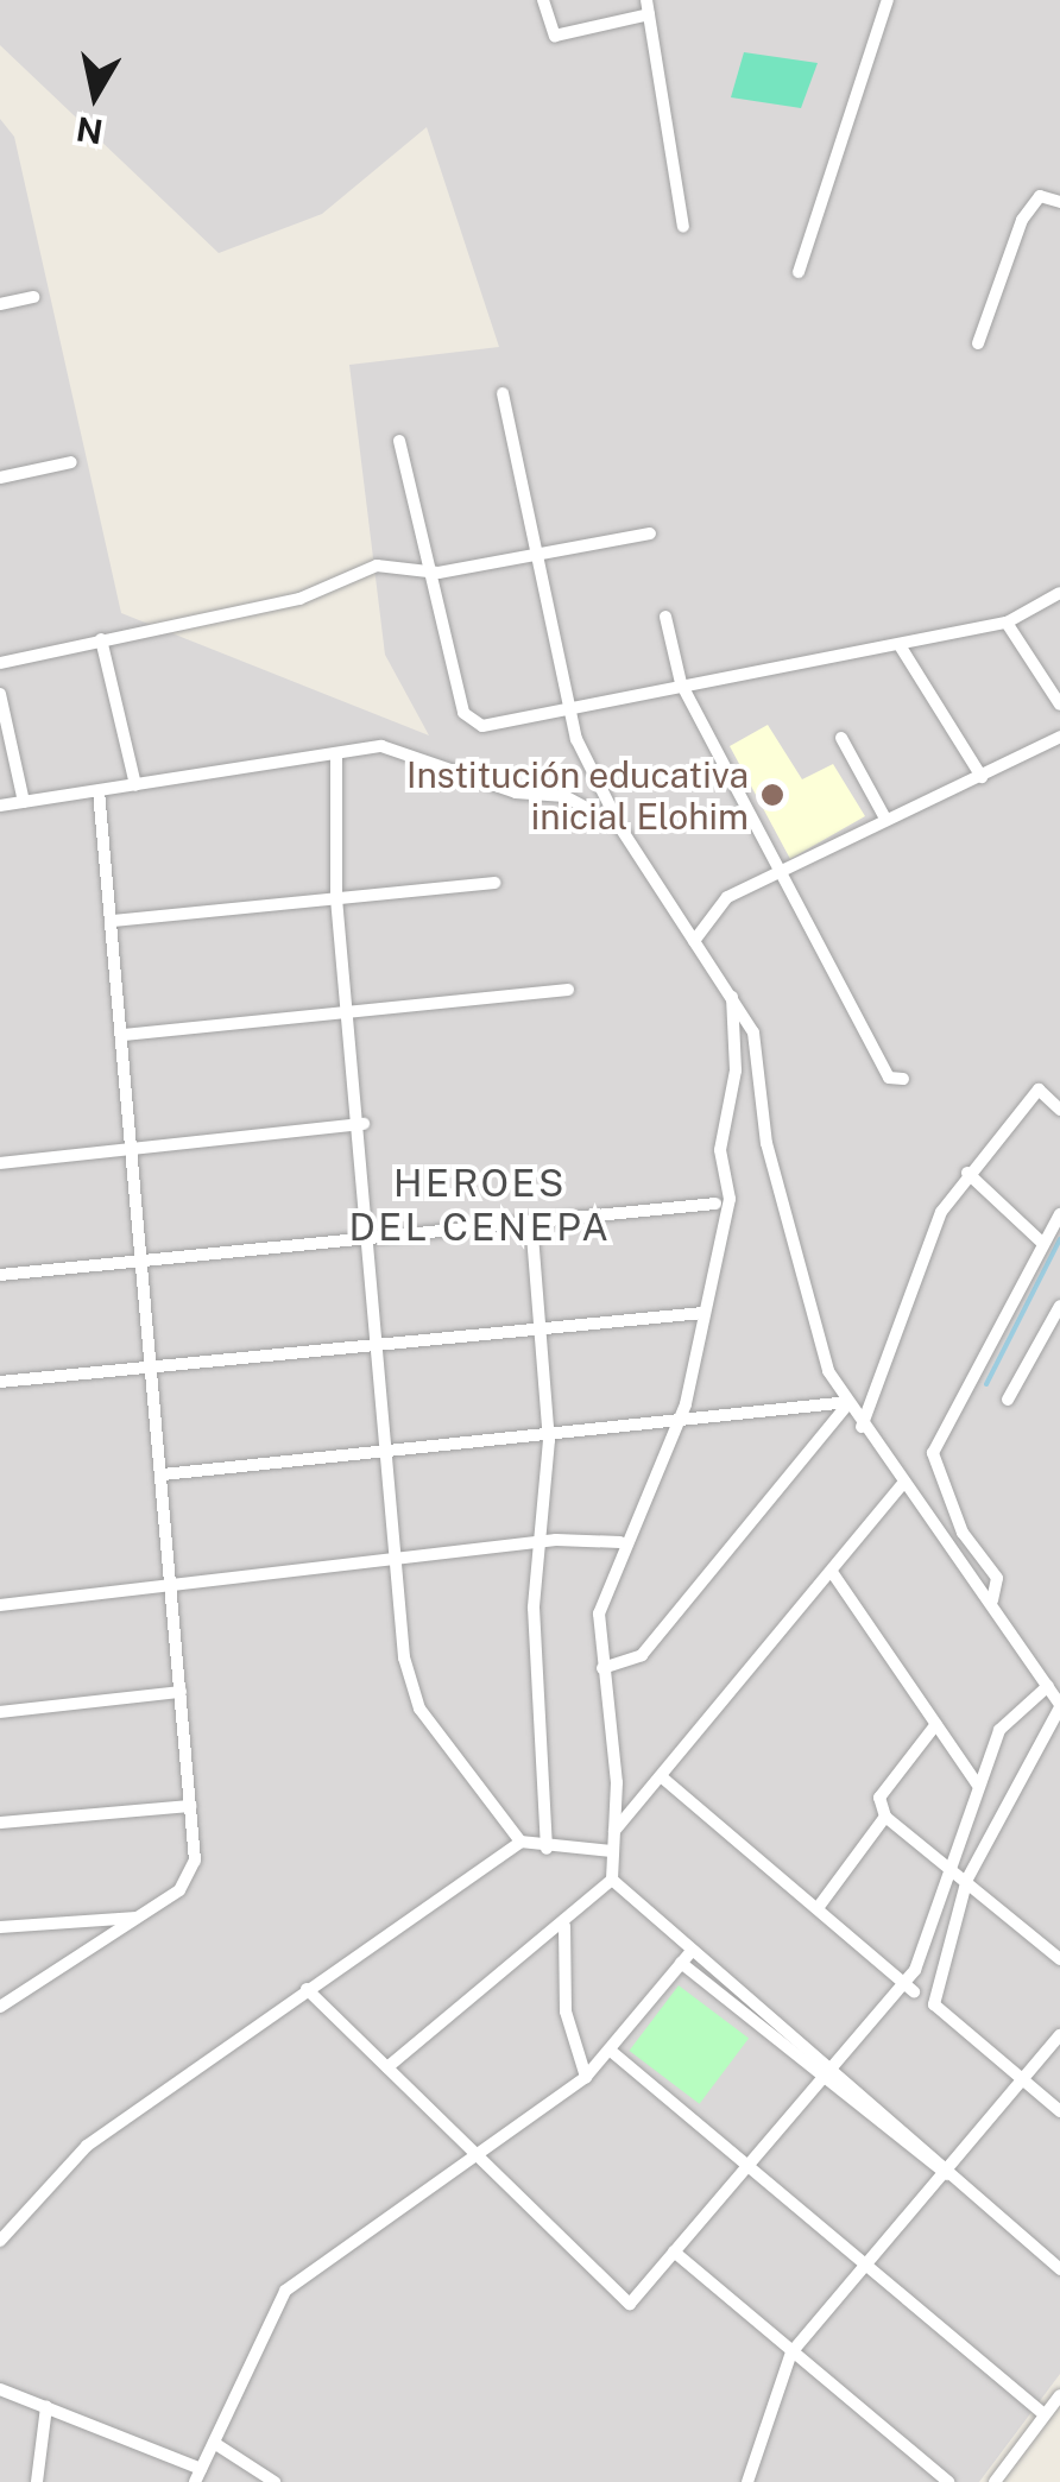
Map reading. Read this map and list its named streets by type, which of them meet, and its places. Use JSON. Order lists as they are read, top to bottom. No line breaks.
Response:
{"districts":["HEROES DEL CENEPA"],"places":["Institución educativa inicial Elohim"],"north":"bottom"}
